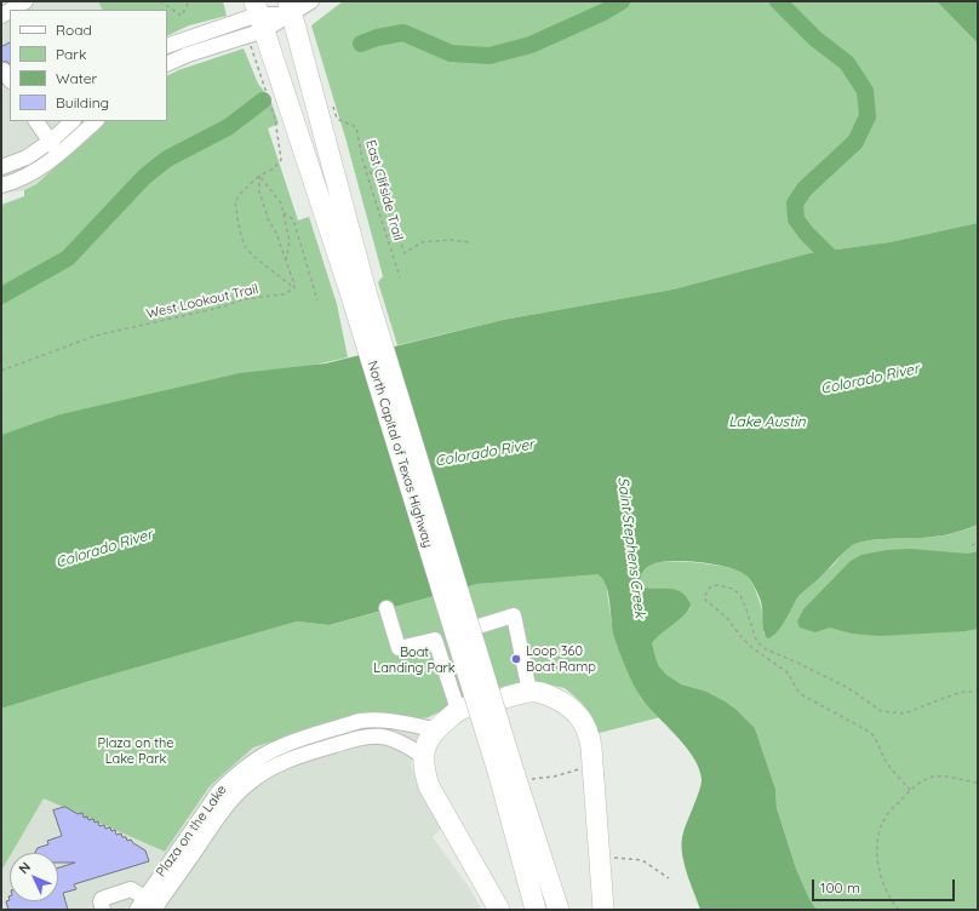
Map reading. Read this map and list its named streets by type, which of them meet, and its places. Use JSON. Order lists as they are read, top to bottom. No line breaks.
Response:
{"streets":{"highway":["North Capital of Texas Highway"],"street":["Plaza on the Lake"],"path":["East Clifside Trail","West Lookout Trail"]},"water":["Colorado River","Lake Austin","Saint Stephens Creek"],"parks":["Boat Landing Park","Plaza on the Lake Park"],"places":["Loop 360 Boat Ramp"],"legend":["Road","Park","Water","Building"],"scale_bar":"100 m","north":"top left"}
